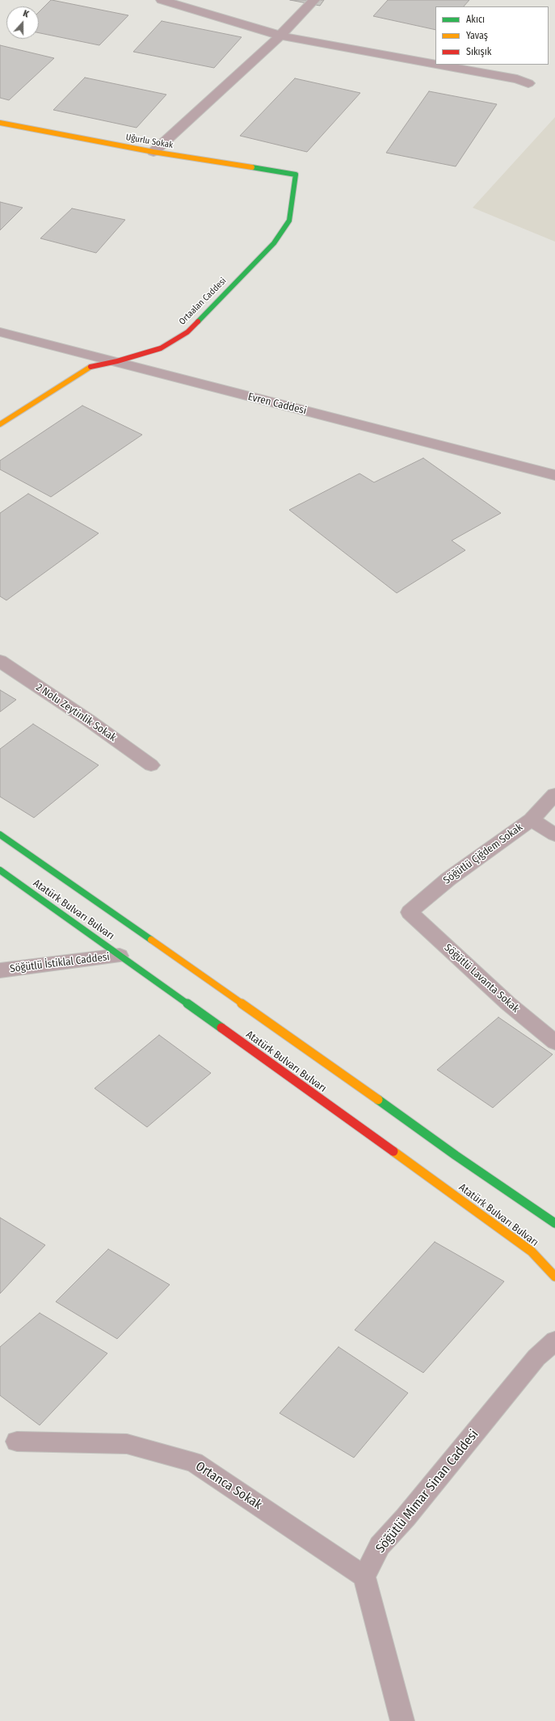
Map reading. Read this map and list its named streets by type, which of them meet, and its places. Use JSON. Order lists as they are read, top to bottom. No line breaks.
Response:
{"streets":{"street":["Uğurlu Sokak","Ortaalan Caddesi","Evren Caddesi","2 Nolu Zeytinlik Sokak","Söğütlü Çiğdem Sokak","Atatürk Bulvarı Bulvarı","Söğütlü İstiklal Caddesi","Söğütlü Lavanta Sokak","Ortanca Sokak","Söğütlü Mimar Sinan Caddesi"]},"crossings":[["Uğurlu Sokak","Ortaalan Caddesi"],["Ortaalan Caddesi","Evren Caddesi"],["Söğütlü Çiğdem Sokak","Söğütlü Lavanta Sokak"],["Atatürk Bulvarı Bulvarı","Söğütlü İstiklal Caddesi"],["Ortanca Sokak","Söğütlü Mimar Sinan Caddesi"]],"legend":["Akıcı","Yavaş","Sıkışık"],"north":"top"}
